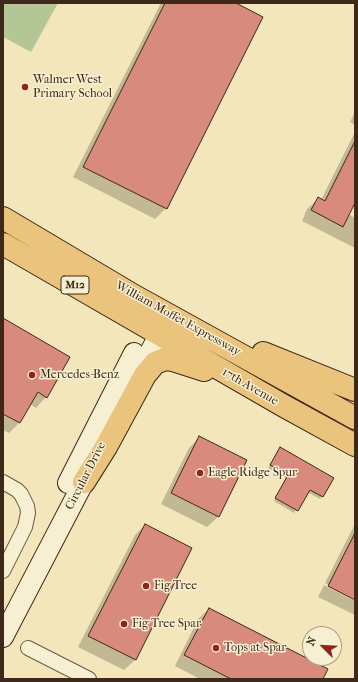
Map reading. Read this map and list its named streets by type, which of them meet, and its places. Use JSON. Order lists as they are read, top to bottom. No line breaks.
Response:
{"streets":{"main road":["M12","William Moffet Expressway","17th Avenue"],"street":["Circular Drive"]},"crossings":[["William Moffet Expressway","17th Avenue"],["William Moffet Expressway","Circular Drive"],["17th Avenue","Circular Drive"]],"places":["Walmer West Primary School","Mercedes-Benz","Eagle Ridge Spur","Fig Tree","Fig Tree Spar","Tops at Spar"],"north":"top left"}
